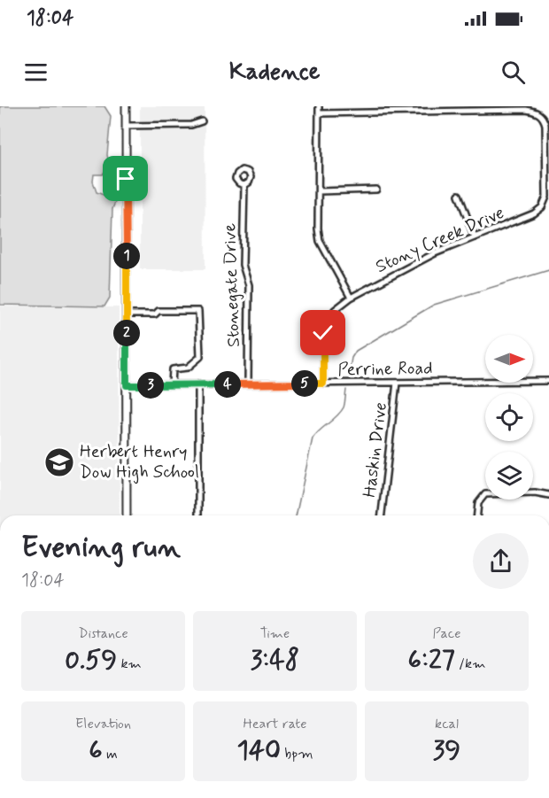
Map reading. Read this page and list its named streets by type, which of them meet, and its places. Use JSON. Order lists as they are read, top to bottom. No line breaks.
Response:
{"streets":{"street":["Stony Creek Drive","Stonegate Drive","Perrine Road","Haskin Drive"]},"crossings":[["Stony Creek Drive","Perrine Road"],["Stonegate Drive","Perrine Road"],["Perrine Road","Haskin Drive"]],"places":{"school or university":["Herbert Henry Dow High School"]},"north":"right","page":{"status":"18:04","header":"Kadence","pins":["1","2","5","4","3"],"heading":["Evening run","18:04"],"stats":[["Distance","0.59 km"],["Time","3:48"],["Pace","6:27 /km"],["Elevation","6 m"],["Heart rate","140 bpm"],["kcal","39"]]}}
